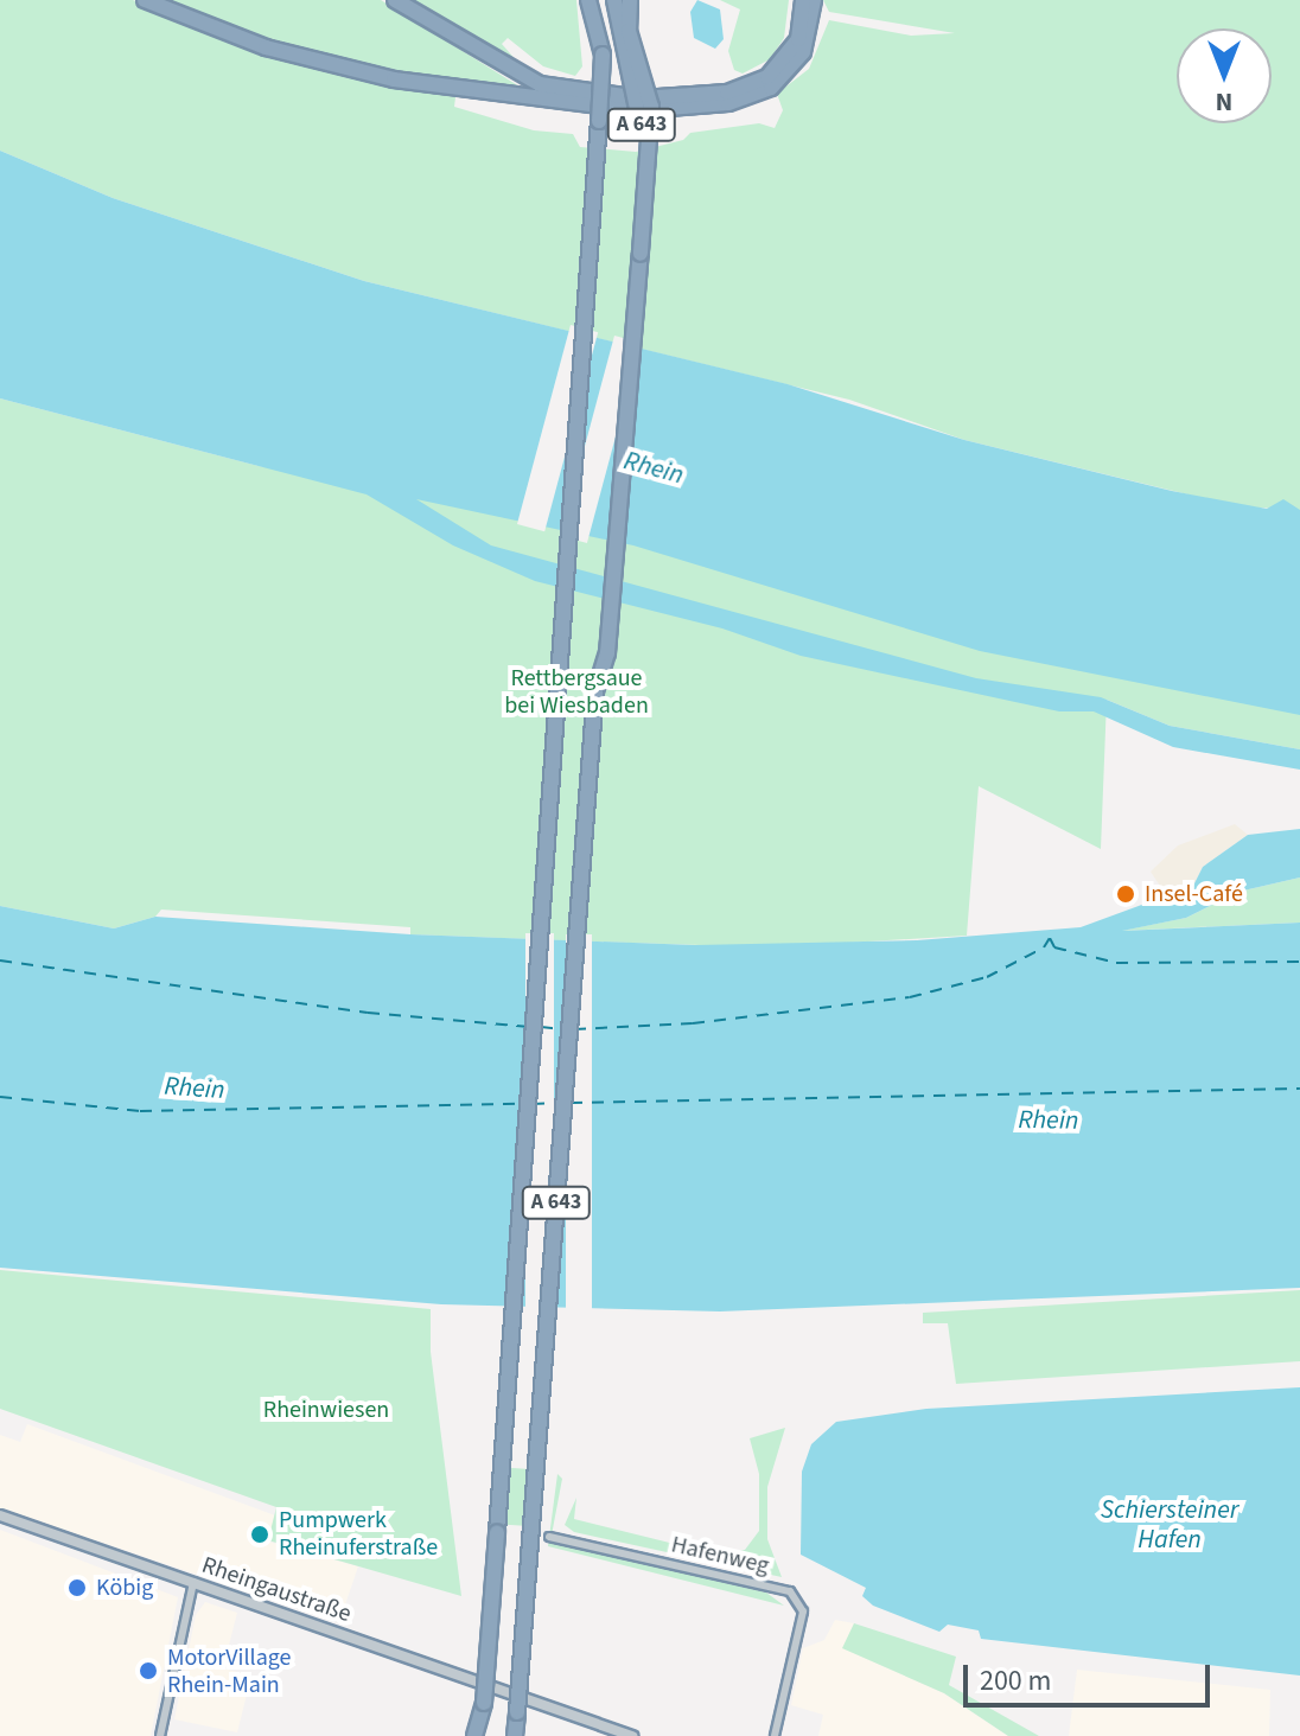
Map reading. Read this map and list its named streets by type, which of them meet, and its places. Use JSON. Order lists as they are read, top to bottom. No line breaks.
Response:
{"streets":{"highway":["A 643"],"street":["Hafenweg","Rheingaustraße"]},"water":["Rhein","Schiersteiner Hafen"],"parks":["Rettbergsaue bei Wiesbaden","Rheinwiesen"],"places":["Insel-Café","Pumpwerk Rheinuferstraße","Köbig","MotorVillage Rhein-Main"],"scale_bar":"200 m","north":"bottom"}
